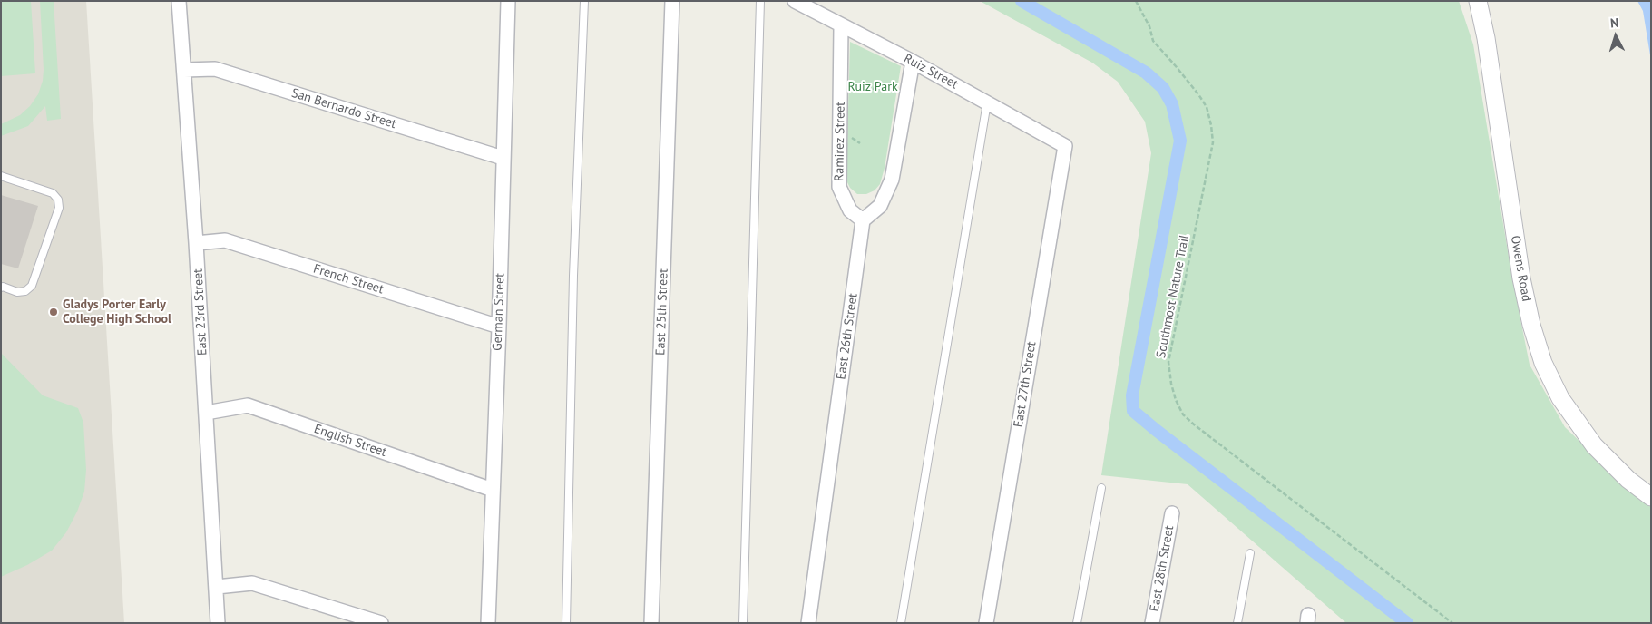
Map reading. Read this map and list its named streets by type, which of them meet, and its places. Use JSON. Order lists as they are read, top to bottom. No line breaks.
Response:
{"streets":{"street":["Ruiz Street","San Bernardo Street","Ramirez Street","Owens Road","French Street","East 23rd Street","German Street","East 25th Street","East 26th Street","East 27th Street","English Street","East 28th Street"],"path":["Southmost Nature Trail"]},"crossings":[["Ruiz Street","Ramirez Street"],["Ruiz Street","East 27th Street"],["San Bernardo Street","East 23rd Street"],["San Bernardo Street","German Street"],["Ramirez Street","East 26th Street"],["French Street","East 23rd Street"],["French Street","German Street"],["East 23rd Street","English Street"],["German Street","English Street"]],"parks":["Ruiz Park"],"places":["Gladys Porter Early College High School"],"north":"top"}
